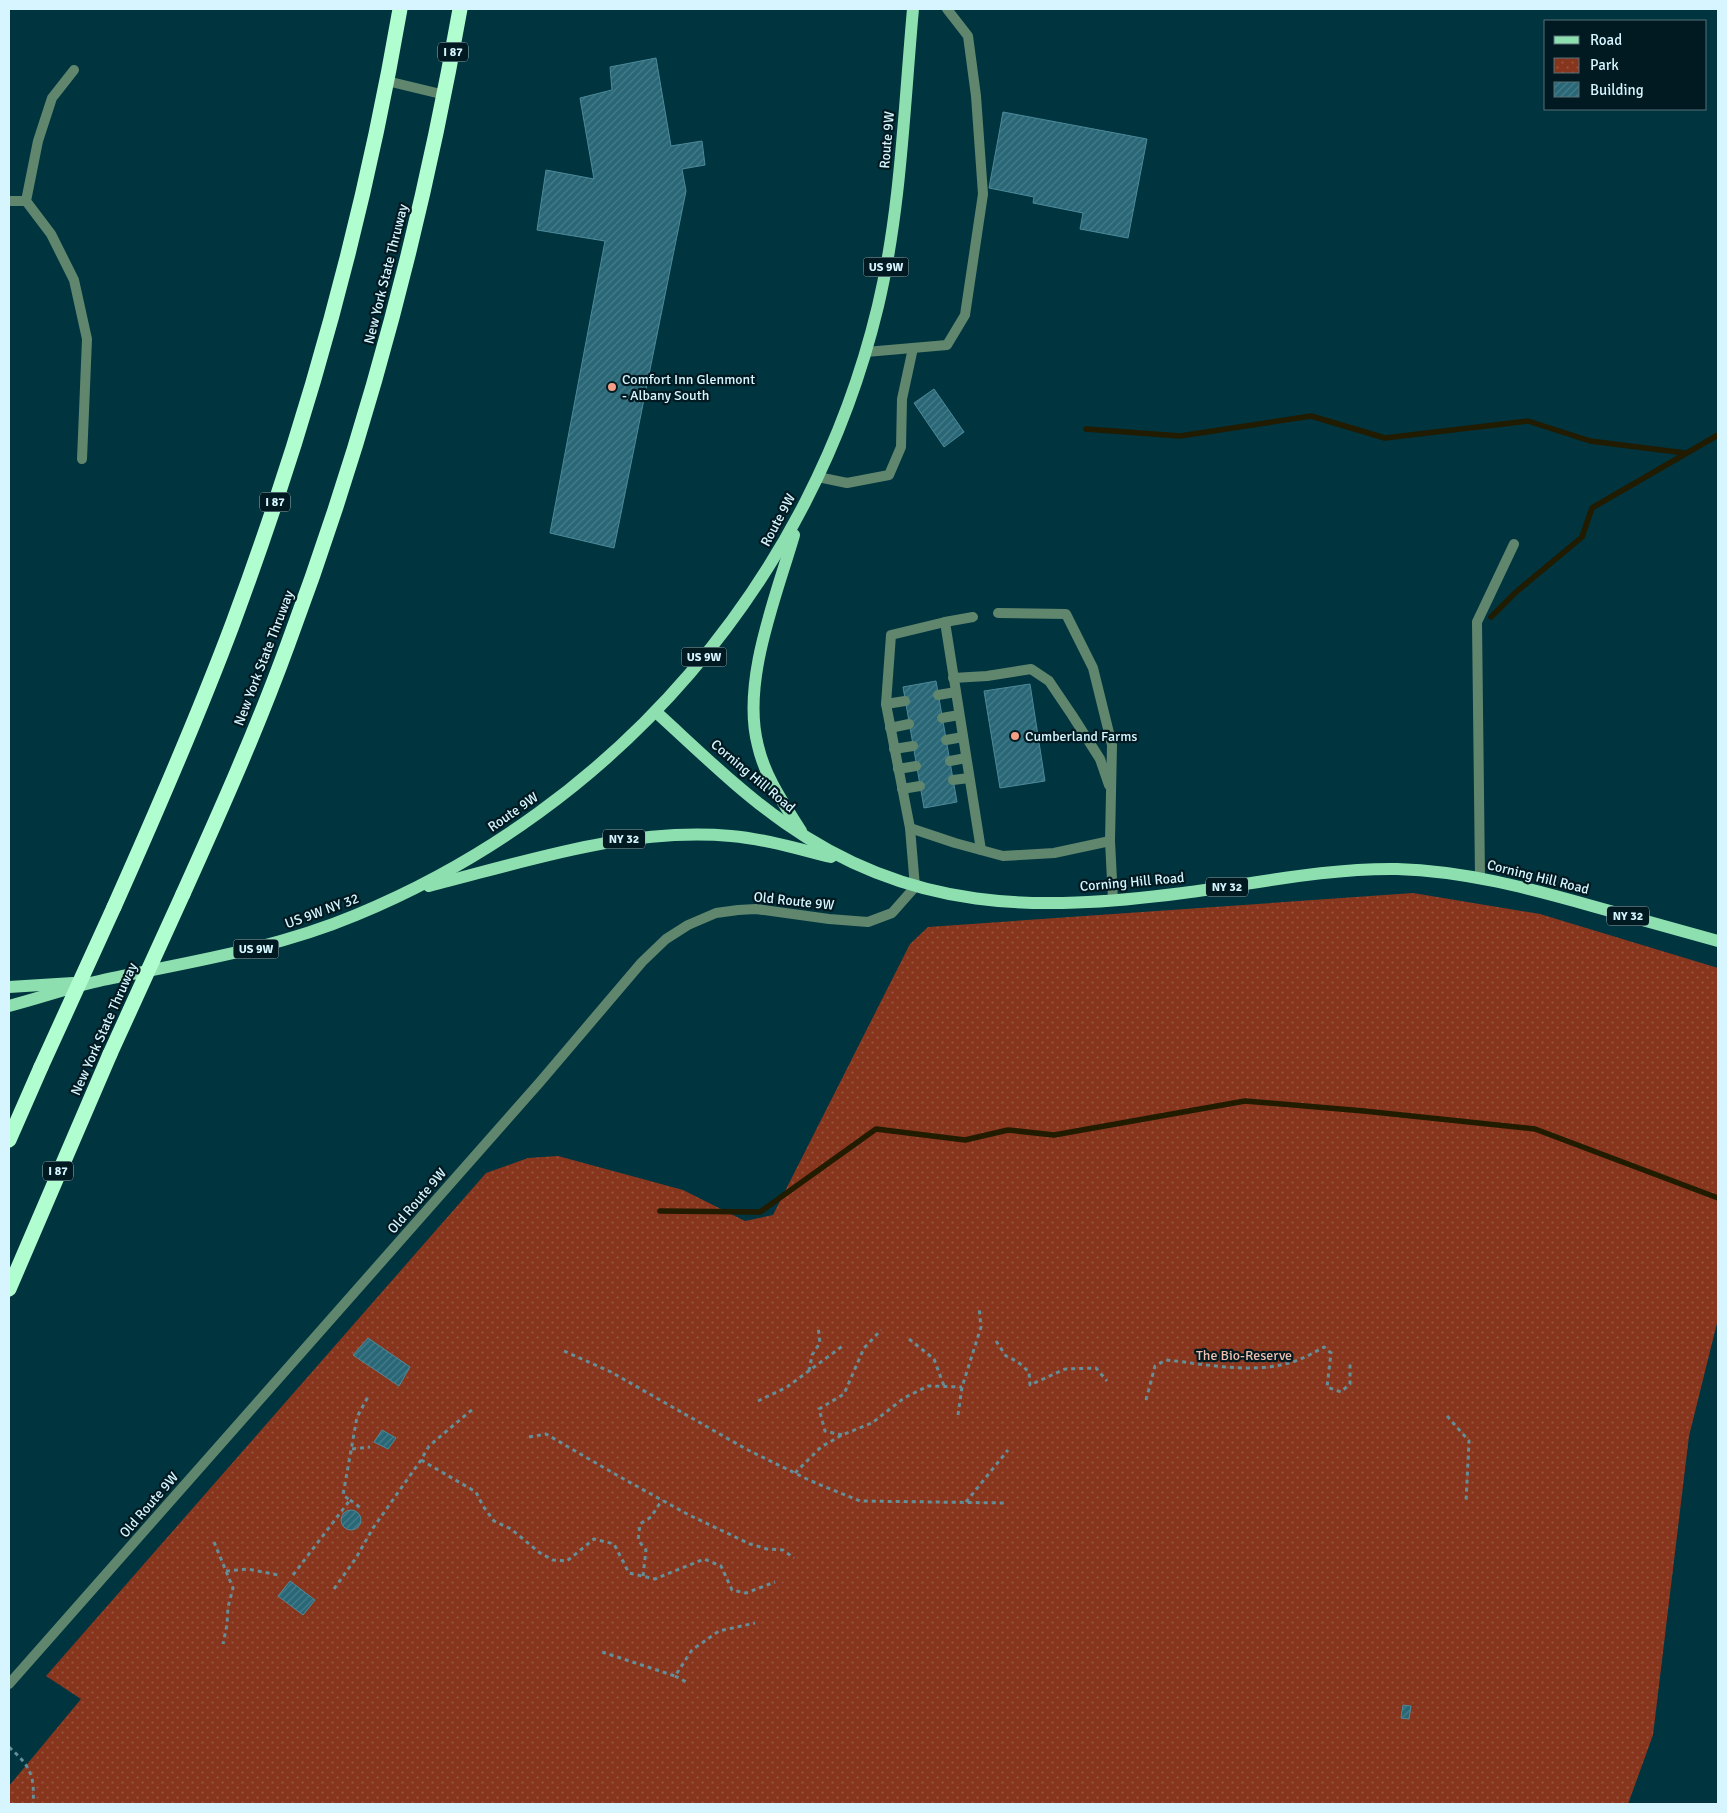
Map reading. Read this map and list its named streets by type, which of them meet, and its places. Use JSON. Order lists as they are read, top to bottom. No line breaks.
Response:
{"streets":{"highway":["I 87","New York State Thruway"],"main road":["Route 9W","US 9W","Corning Hill Road","NY 32","US 9W NY 32"],"street":["Old Route 9W"]},"crossings":[["Route 9W","Corning Hill Road"],["Route 9W","NY 32"],["Route 9W","US 9W NY 32"],["US 9W","US 9W NY 32"],["Corning Hill Road","NY 32"],["Corning Hill Road","Old Route 9W"],["NY 32","US 9W NY 32"]],"parks":["The Bio-Reserve"],"places":["Comfort Inn Glenmont - Albany South","Cumberland Farms"],"legend":["Road","Park","Building"]}
